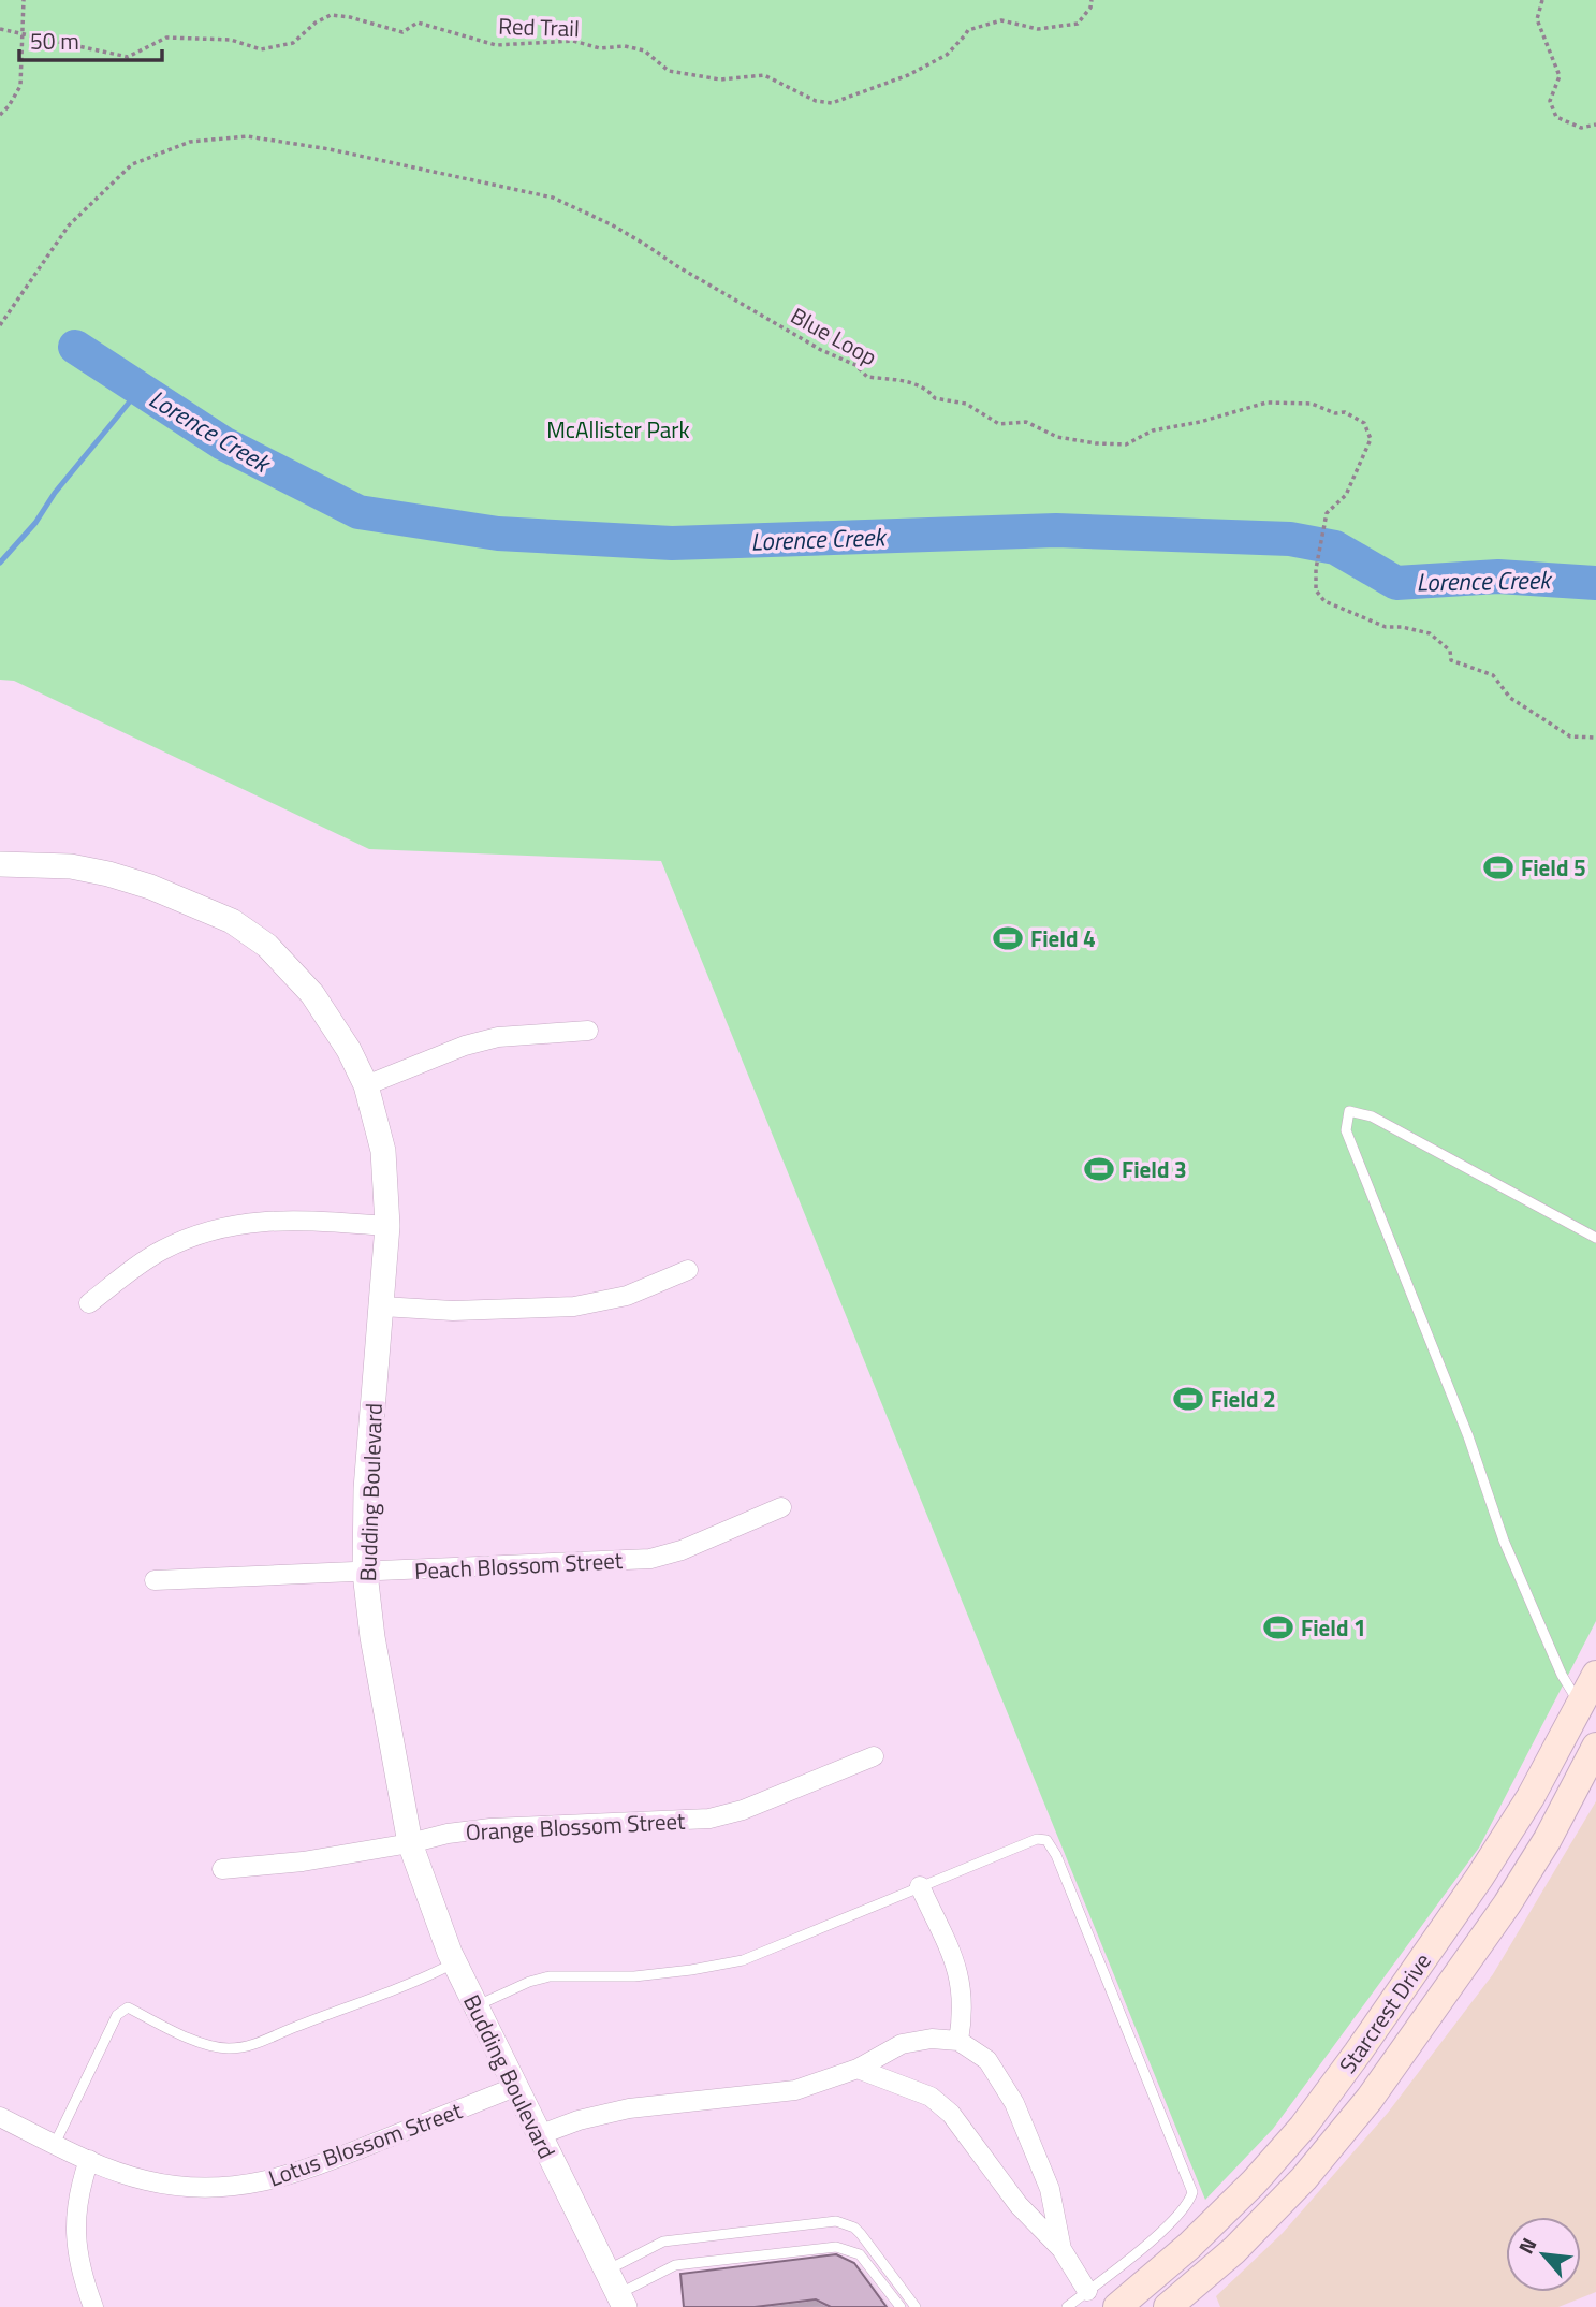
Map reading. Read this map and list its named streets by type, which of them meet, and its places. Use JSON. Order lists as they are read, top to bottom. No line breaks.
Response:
{"streets":{"main road":["Starcrest Drive"],"street":["Budding Boulevard","Peach Blossom Street","Orange Blossom Street","Lotus Blossom Street"],"path":["Red Trail","Blue Loop"]},"crossings":[["Budding Boulevard","Peach Blossom Street"],["Budding Boulevard","Orange Blossom Street"],["Budding Boulevard","Lotus Blossom Street"]],"water":["Lorence Creek"],"parks":["McAllister Park"],"places":{"sports":["Field 5","Field 4","Field 3","Field 2","Field 1"]},"scale_bar":"50 m","north":"top left"}
